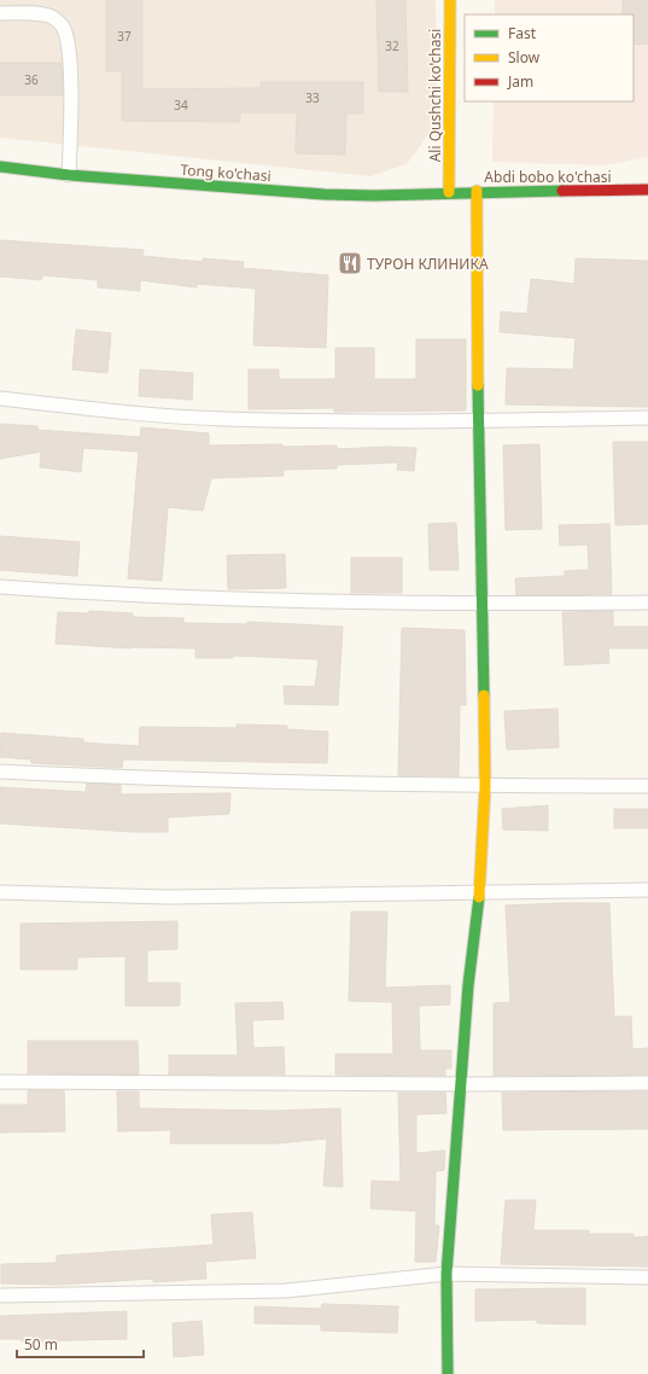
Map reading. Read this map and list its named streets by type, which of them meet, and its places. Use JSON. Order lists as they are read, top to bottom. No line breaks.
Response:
{"streets":{"street":["Ali Qushchi ko'chasi","Tong ko'chasi","Abdi bobo ko'chasi"]},"crossings":[["Ali Qushchi ko'chasi","Tong ko'chasi"],["Ali Qushchi ko'chasi","Abdi bobo ko'chasi"],["Tong ko'chasi","Abdi bobo ko'chasi"]],"places":{"restaurant":["ТУРОН КЛИНИКА"]},"house_numbers":["37","32","36","33","34"],"legend":["Fast","Slow","Jam"],"scale_bar":"50 m"}
